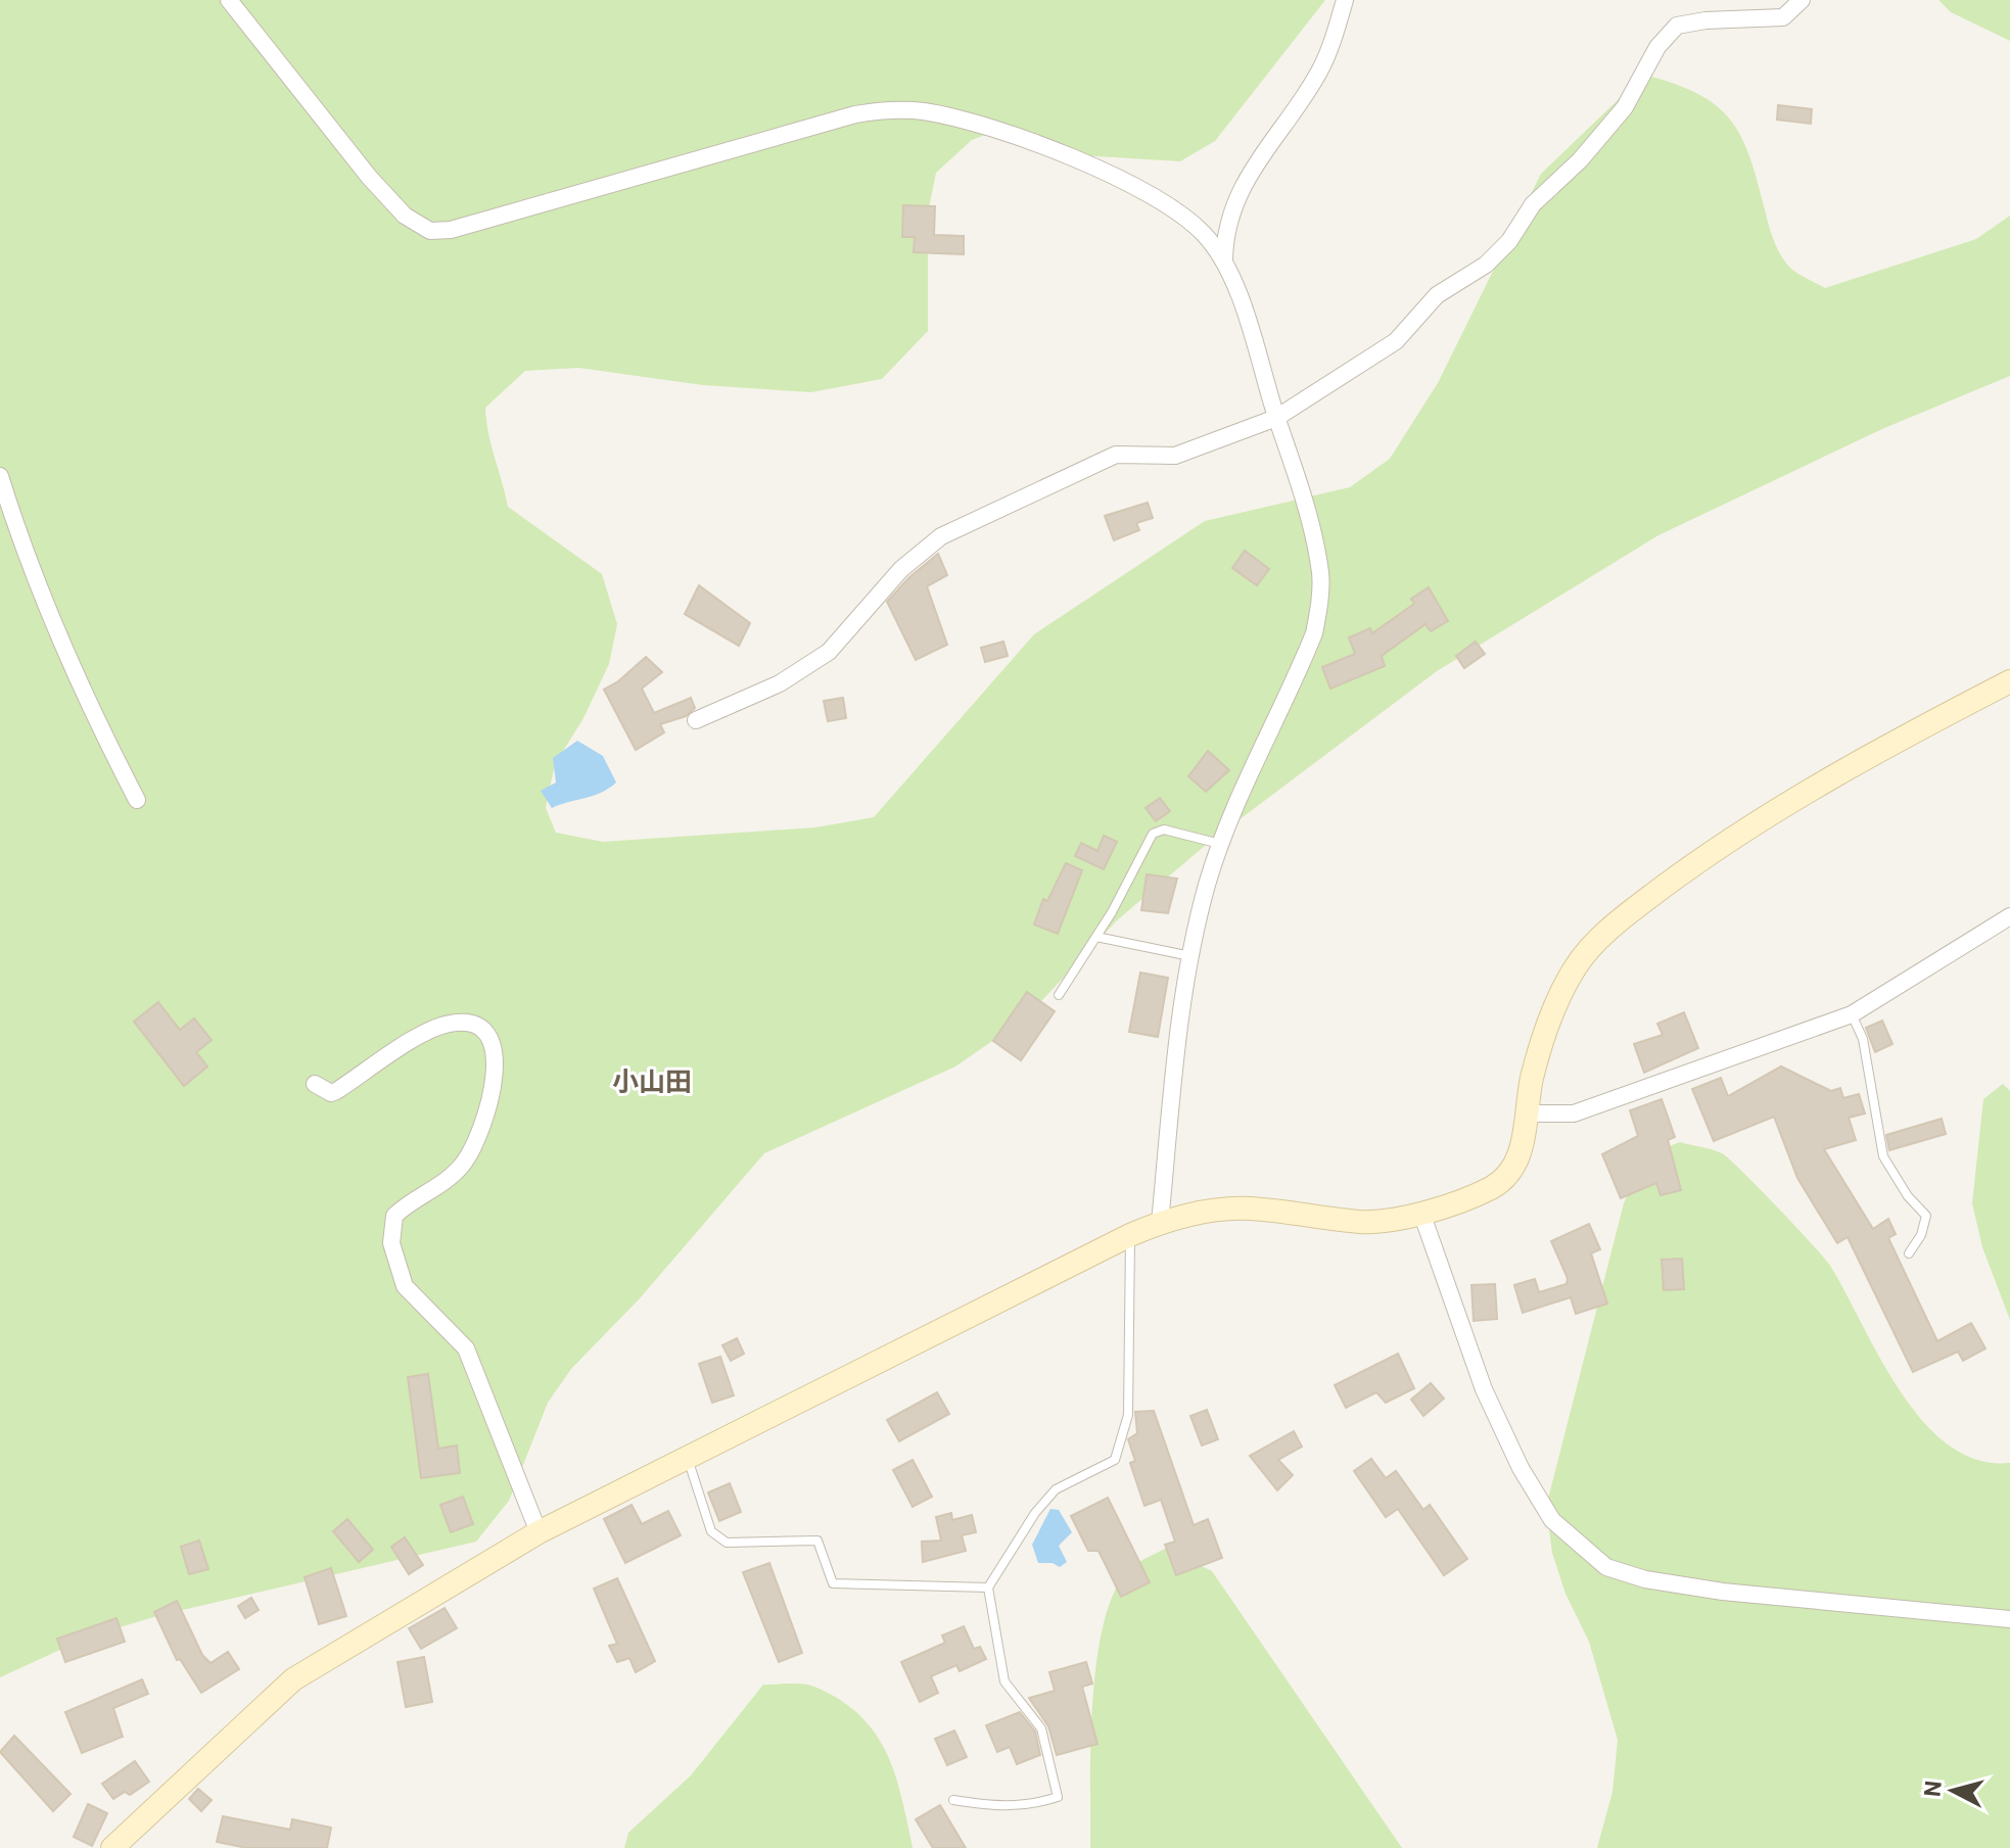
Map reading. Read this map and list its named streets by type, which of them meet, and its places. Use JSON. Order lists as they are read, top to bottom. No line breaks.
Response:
{"districts":["小山田"],"north":"left"}
